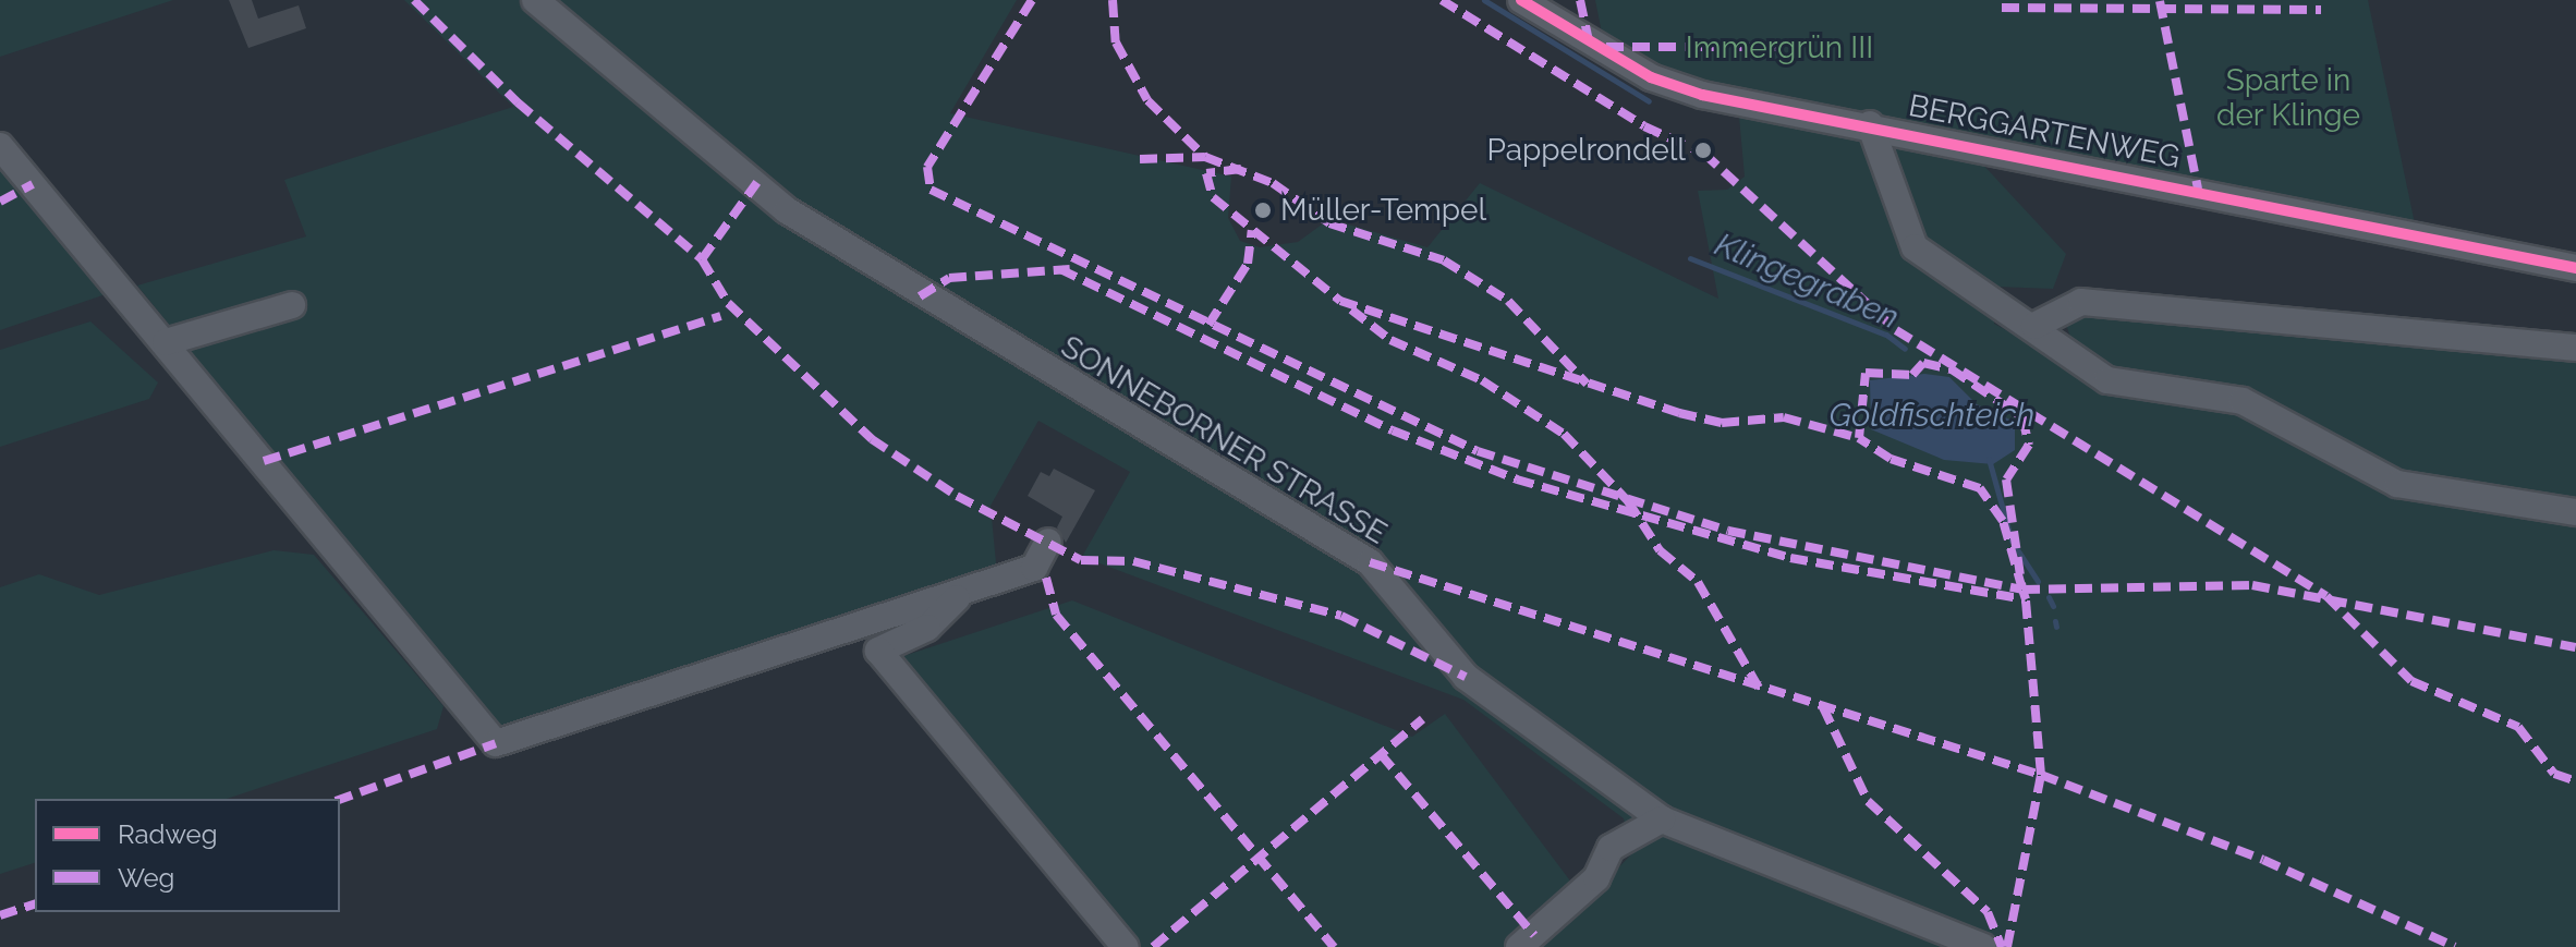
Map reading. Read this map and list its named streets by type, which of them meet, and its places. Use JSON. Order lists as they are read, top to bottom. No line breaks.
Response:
{"streets":{"street":["BERGGARTENWEG","SONNEBORNER STRASSE"]},"water":["Klingegraben","Goldfischteich"],"parks":["Immergrün III","Sparte in der Klinge"],"places":["Pappelrondell","Müller-Tempel"],"legend":["Radweg","Weg"]}
